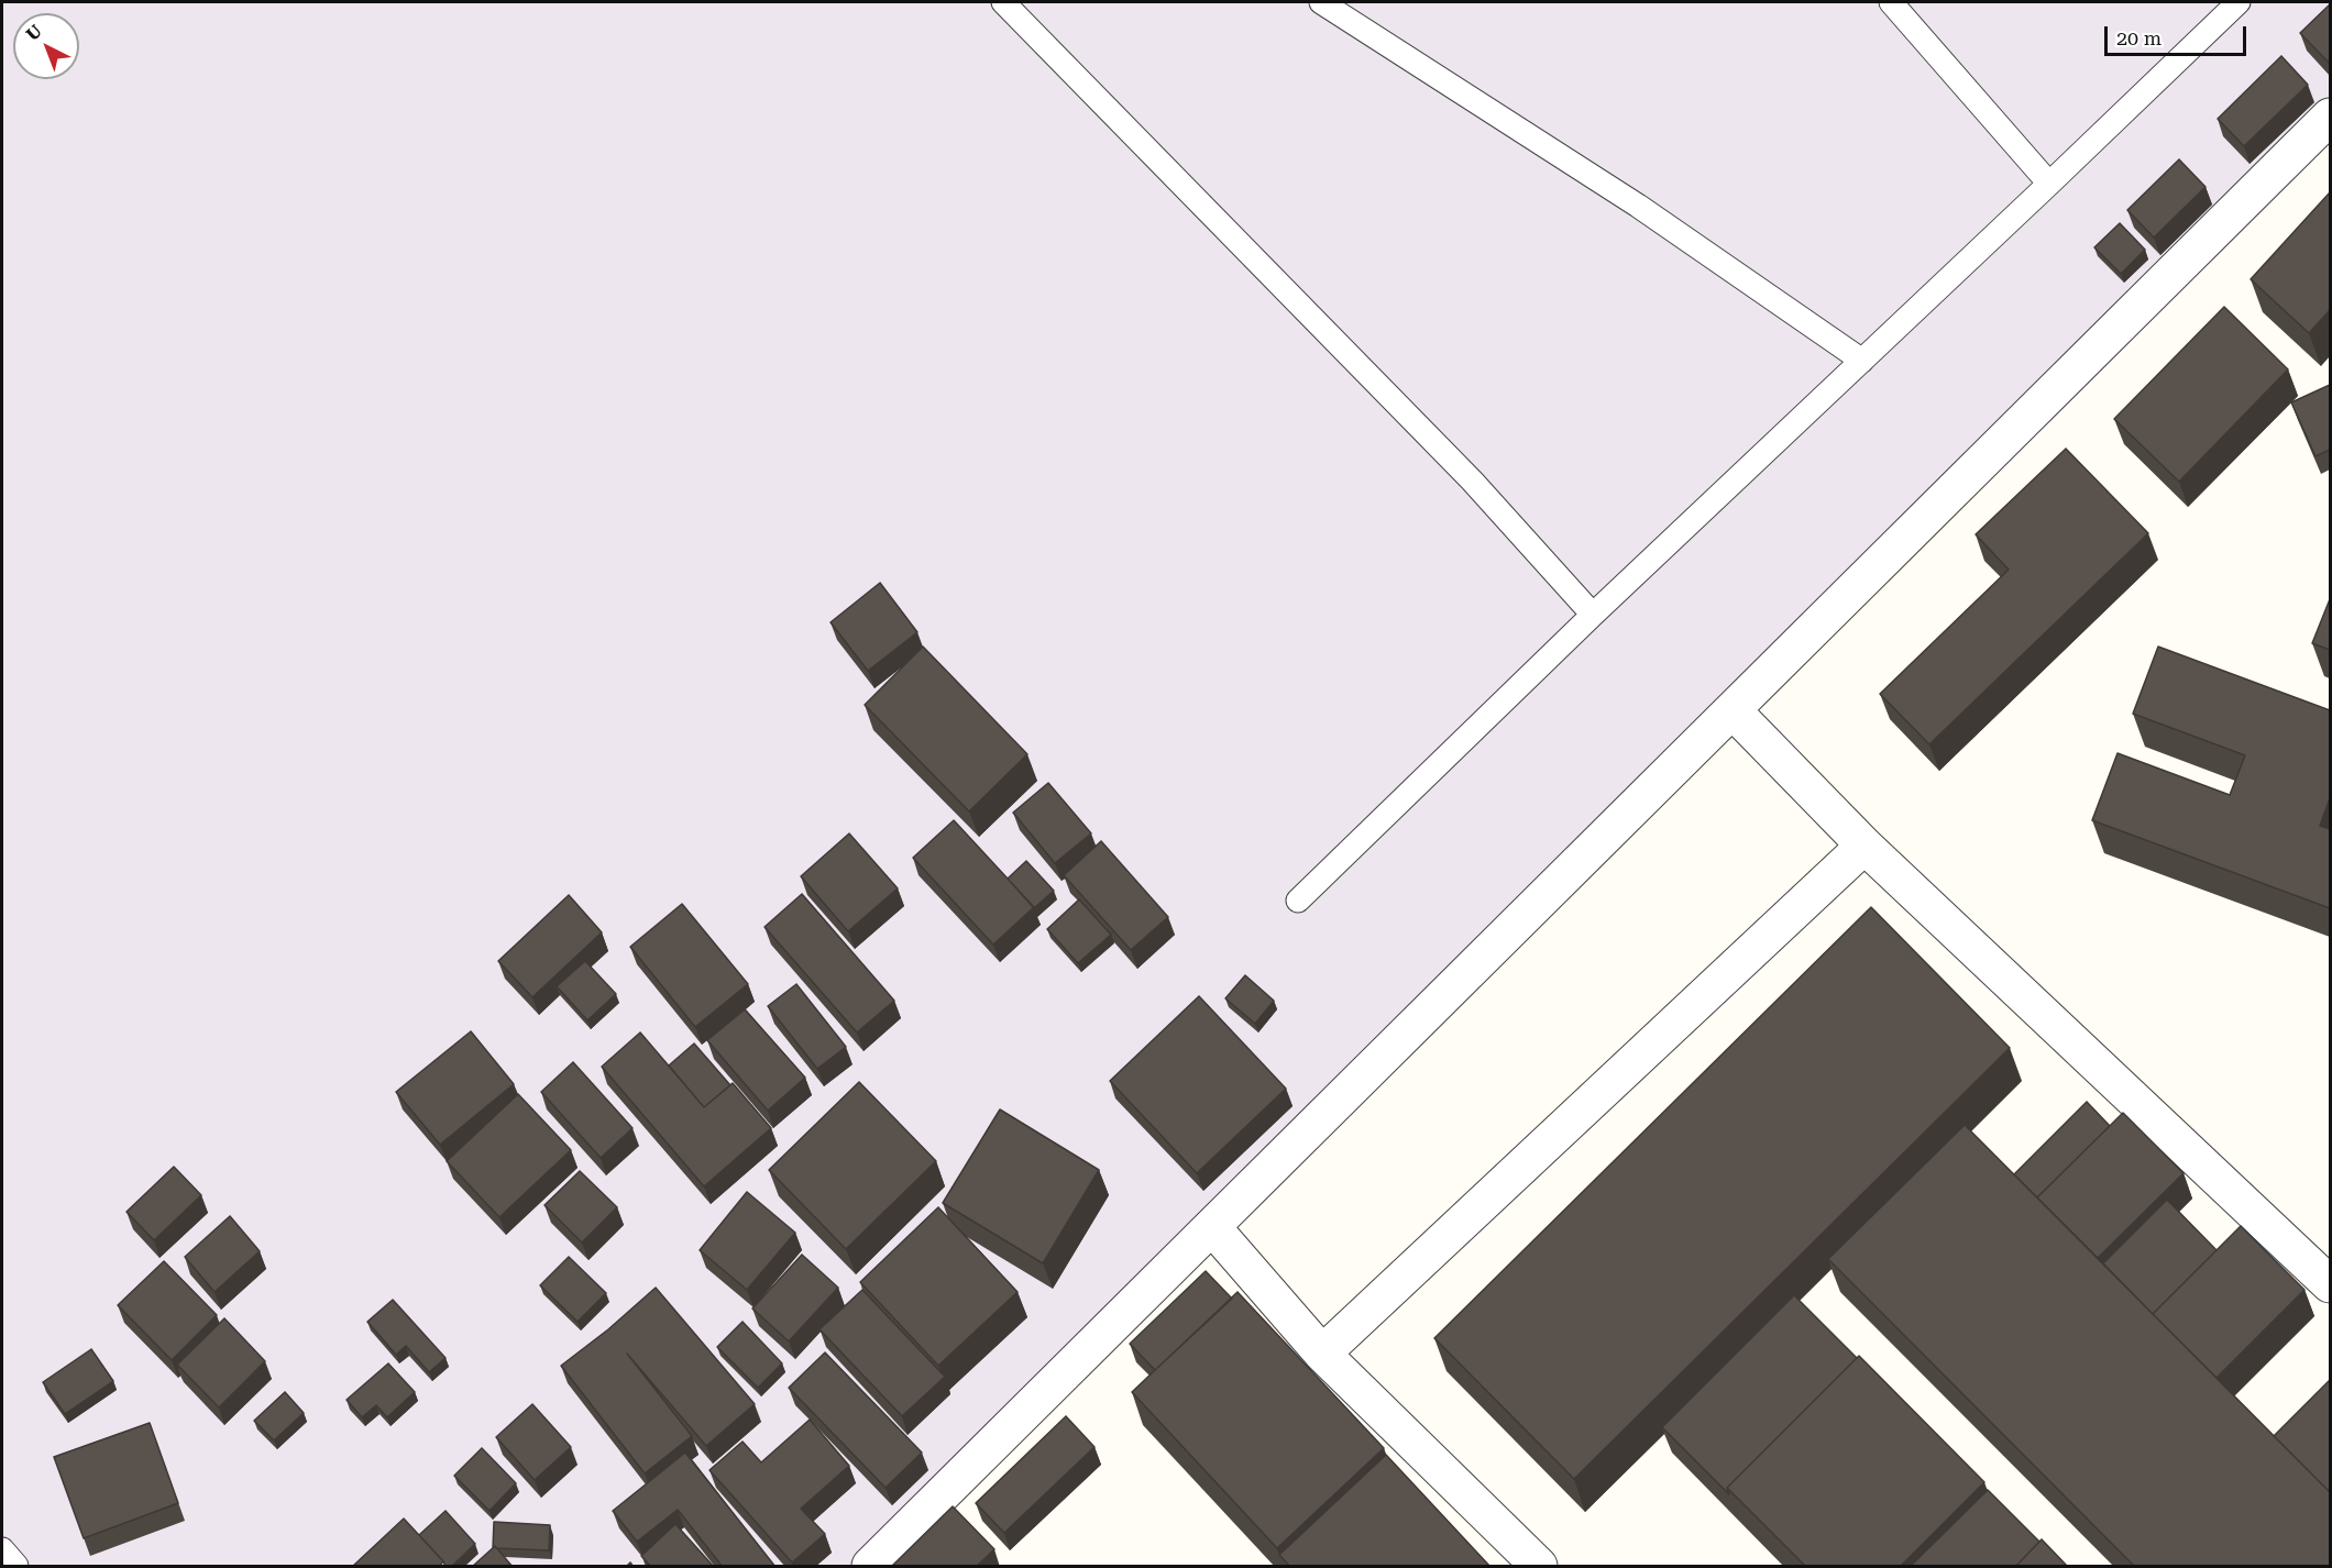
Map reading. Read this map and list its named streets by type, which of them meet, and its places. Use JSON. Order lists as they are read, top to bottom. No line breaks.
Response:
{"scale_bar":"20 m","north":"top left"}
